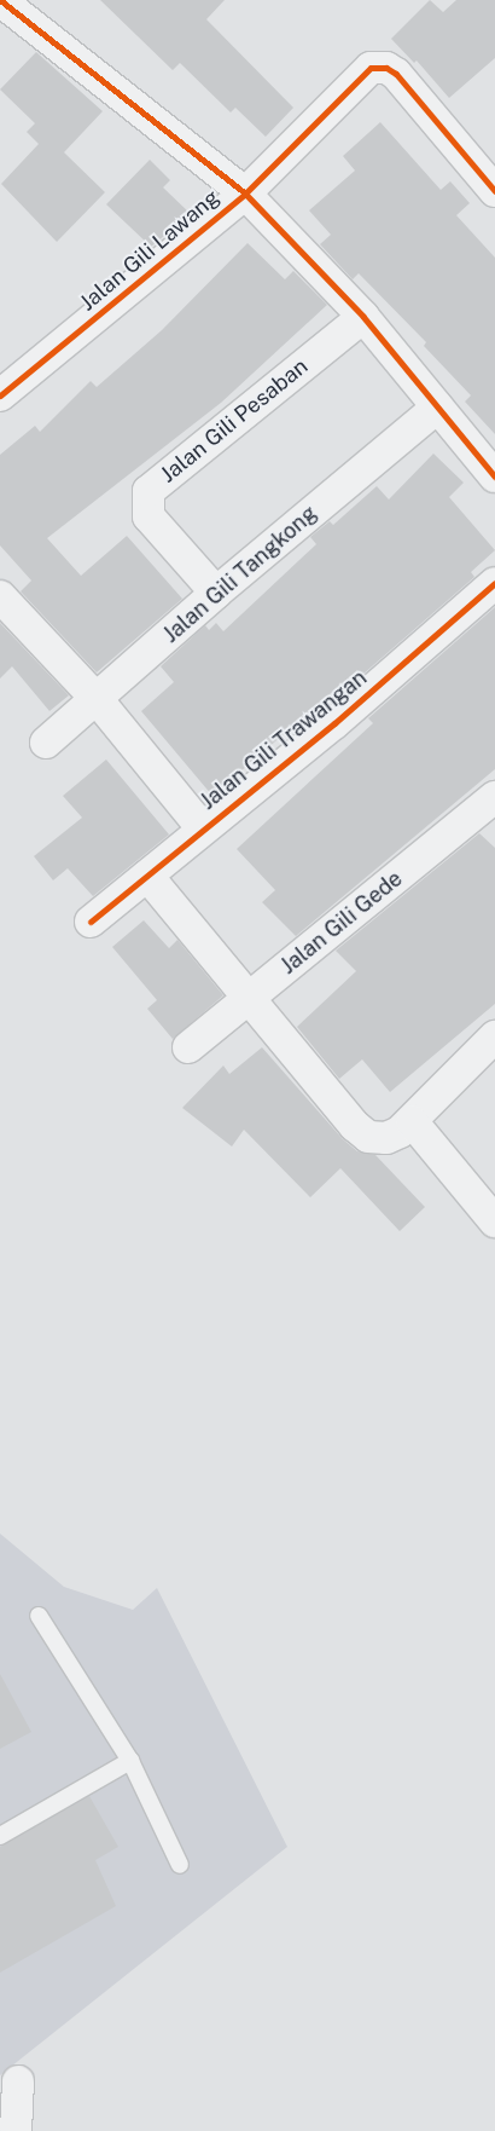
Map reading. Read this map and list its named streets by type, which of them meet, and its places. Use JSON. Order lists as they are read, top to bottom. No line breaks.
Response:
{"streets":{"street":["Jalan Gili Lawang","Jalan Gili Pesaban","Jalan Gili Tangkong","Jalan Gili Trawangan","Jalan Gili Gede"]},"crossings":[["Jalan Gili Pesaban","Jalan Gili Tangkong"]]}
